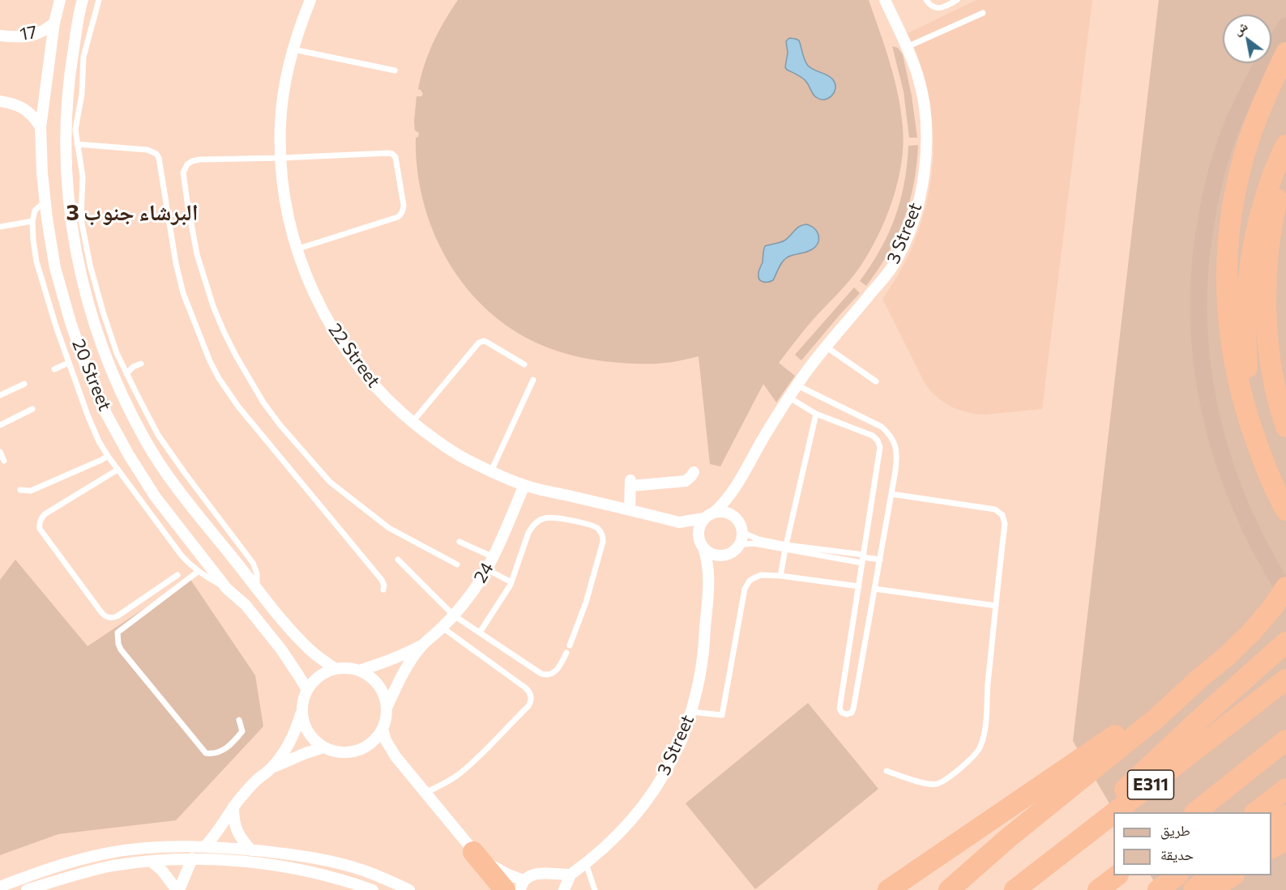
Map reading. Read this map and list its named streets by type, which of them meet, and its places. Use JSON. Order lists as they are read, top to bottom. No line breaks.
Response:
{"streets":{"highway":["E311"],"street":["17","3 Street","22 Street","20 Street","24"]},"crossings":[["17","20 Street"],["3 Street","22 Street"],["22 Street","24"],["20 Street","24"]],"districts":["البرشاء جنوب 3"],"legend":["طريق","حديقة"],"north":"top left"}
